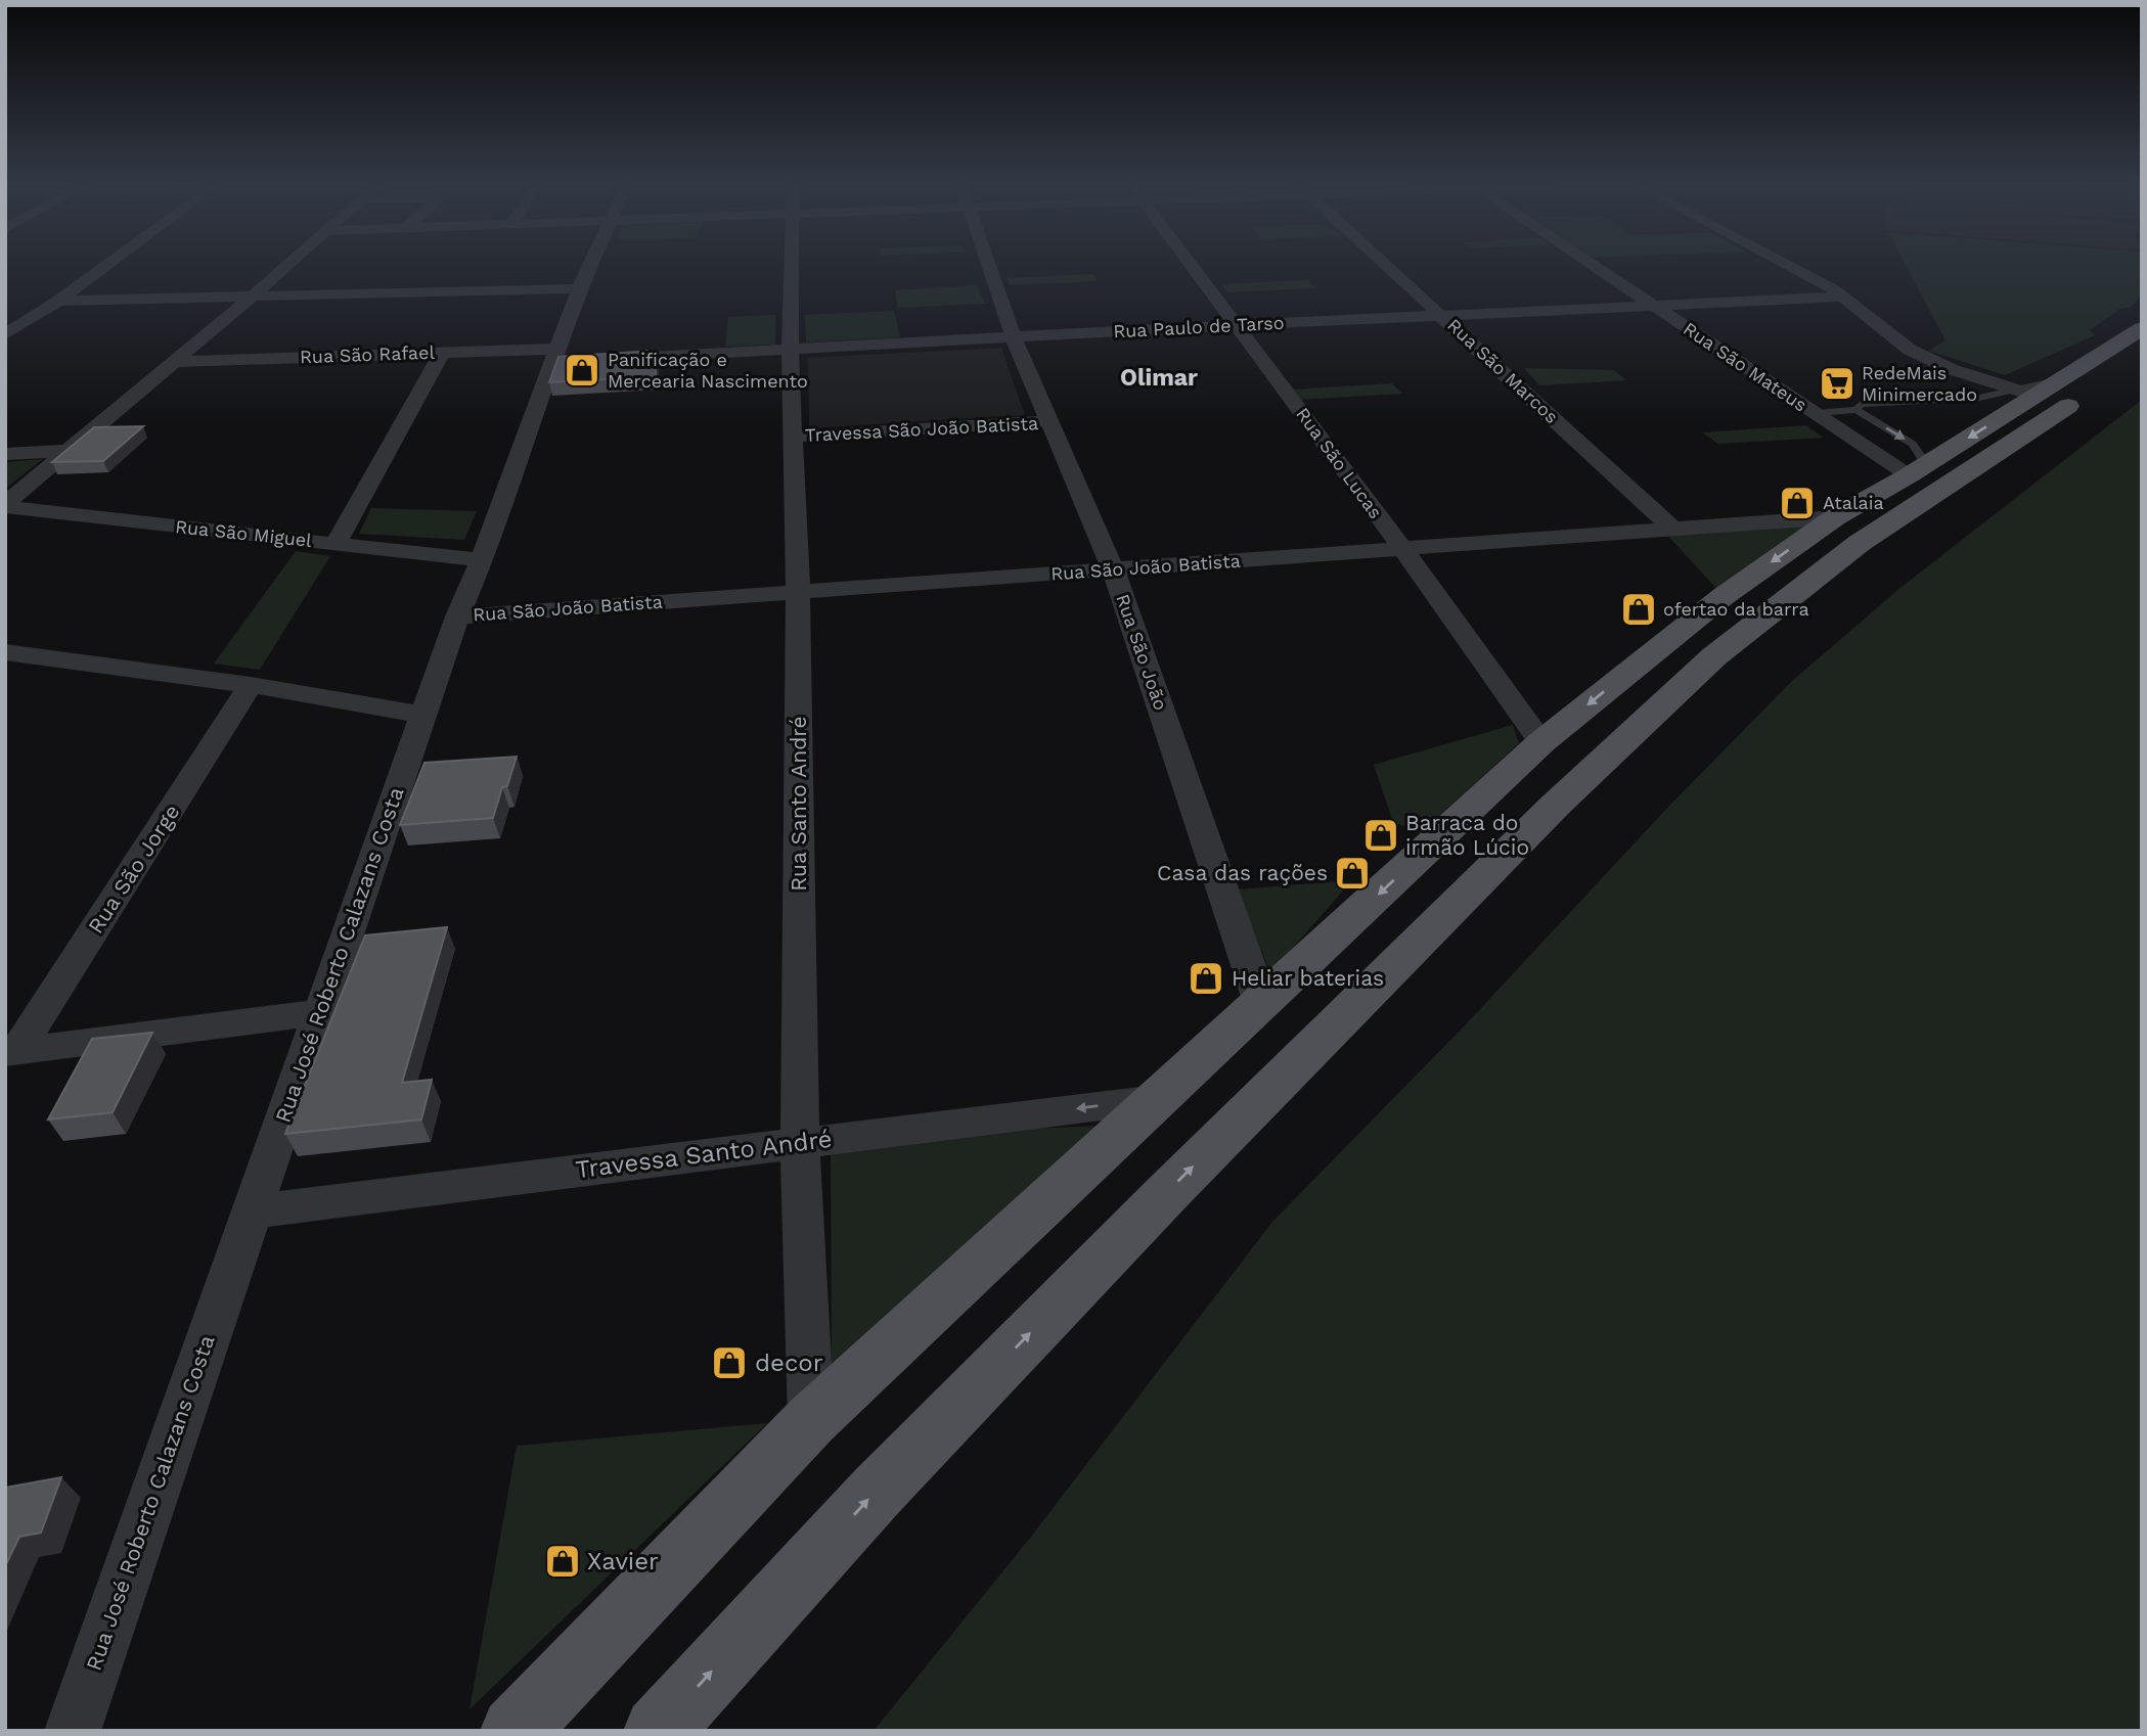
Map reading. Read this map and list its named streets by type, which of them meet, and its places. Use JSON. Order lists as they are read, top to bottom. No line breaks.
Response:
{"streets":{"street":["Rua Paulo de Tarso","Rua São Rafael","Rua São Mateus","Rua São Marcos","Travessa São João Batista","Rua São Lucas","Rua São Miguel","Rua São João Batista","Rua São João","Rua Santo André","Rua São Jorge","Rua José Roberto Calazans Costa","Travessa Santo André"]},"crossings":[["Rua Paulo de Tarso","Rua São Mateus"],["Rua Paulo de Tarso","Rua São Marcos"],["Rua Paulo de Tarso","Rua São Lucas"],["Rua Paulo de Tarso","Rua São João"],["Rua Paulo de Tarso","Rua Santo André"],["Rua São Rafael","Rua José Roberto Calazans Costa"],["Rua São Marcos","Rua São João Batista"],["Travessa São João Batista","Rua São João"],["Travessa São João Batista","Rua Santo André"],["Rua São Lucas","Rua São João Batista"],["Rua São Miguel","Rua José Roberto Calazans Costa"],["Rua São João Batista","Rua São João"],["Rua São João Batista","Rua Santo André"],["Rua São João Batista","Rua José Roberto Calazans Costa"],["Rua Santo André","Travessa Santo André"],["Rua José Roberto Calazans Costa","Travessa Santo André"]],"one_way":["Travessa Santo André"],"districts":["Olimar"],"places":{"shop":["Panificação e Mercearia Nascimento","Atalaia","ofertao da barra","Barraca do irmão Lúcio","Casa das rações","Heliar baterias","decor","Xavier"],"supermarket":["RedeMais Minimercado"]}}
